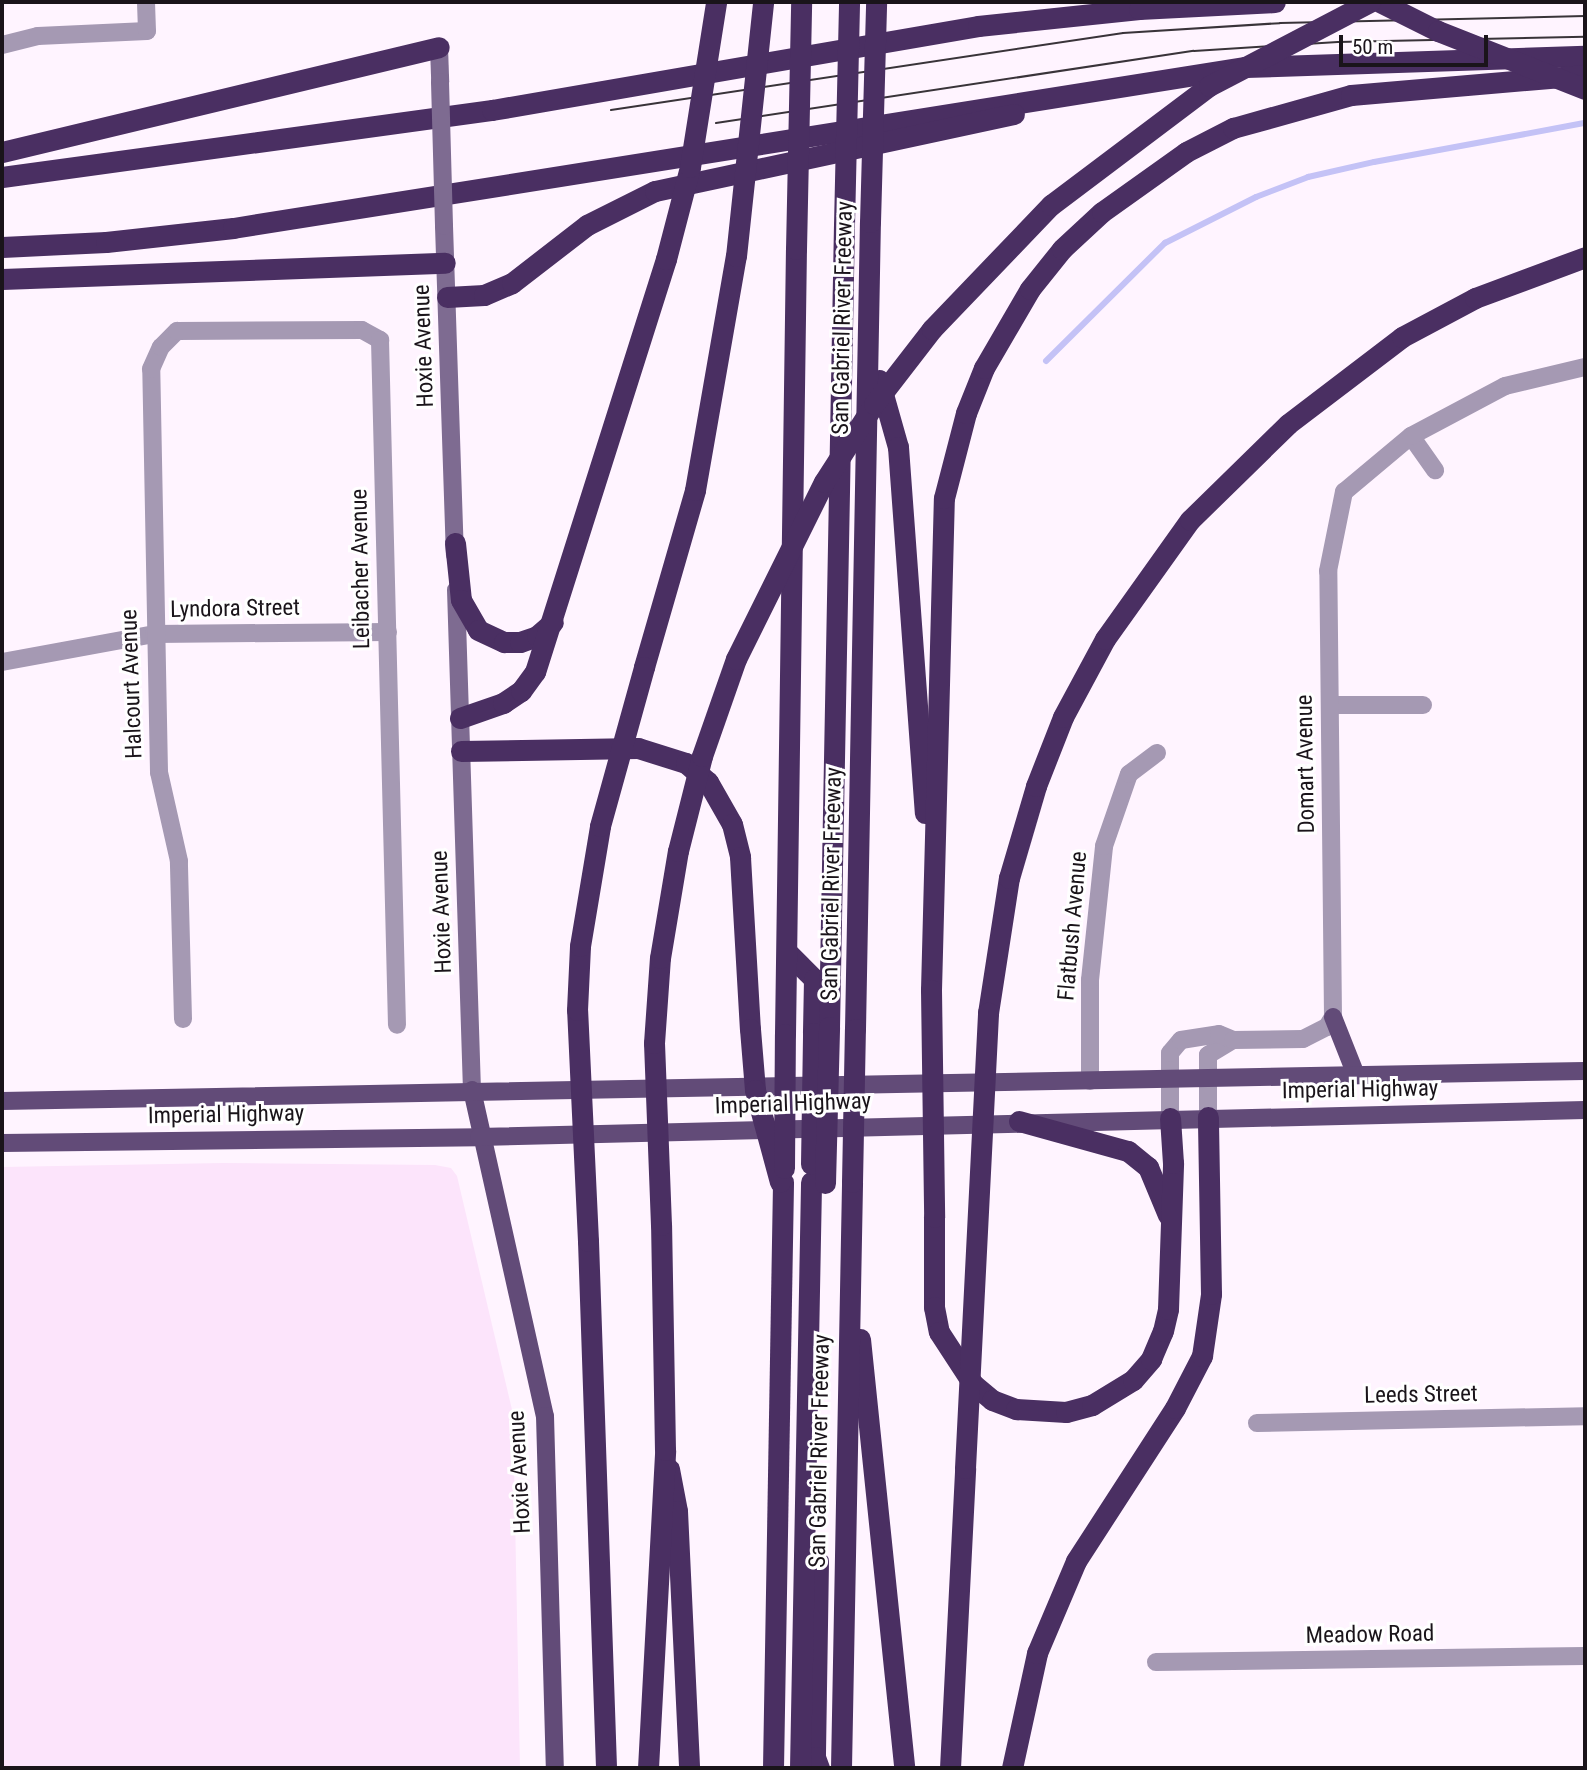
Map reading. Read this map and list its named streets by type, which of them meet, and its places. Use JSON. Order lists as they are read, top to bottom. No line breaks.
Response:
{"streets":{"highway":["San Gabriel River Freeway"],"main road":["Hoxie Avenue","Imperial Highway"],"street":["Leibacher Avenue","Lyndora Street","Halcourt Avenue","Domart Avenue","Flatbush Avenue","Leeds Street","Meadow Road"]},"crossings":[["Hoxie Avenue","Imperial Highway"],["Leibacher Avenue","Lyndora Street"],["Leibacher Avenue","Halcourt Avenue"],["Lyndora Street","Halcourt Avenue"],["Flatbush Avenue","Imperial Highway"]],"scale_bar":"50 m"}
